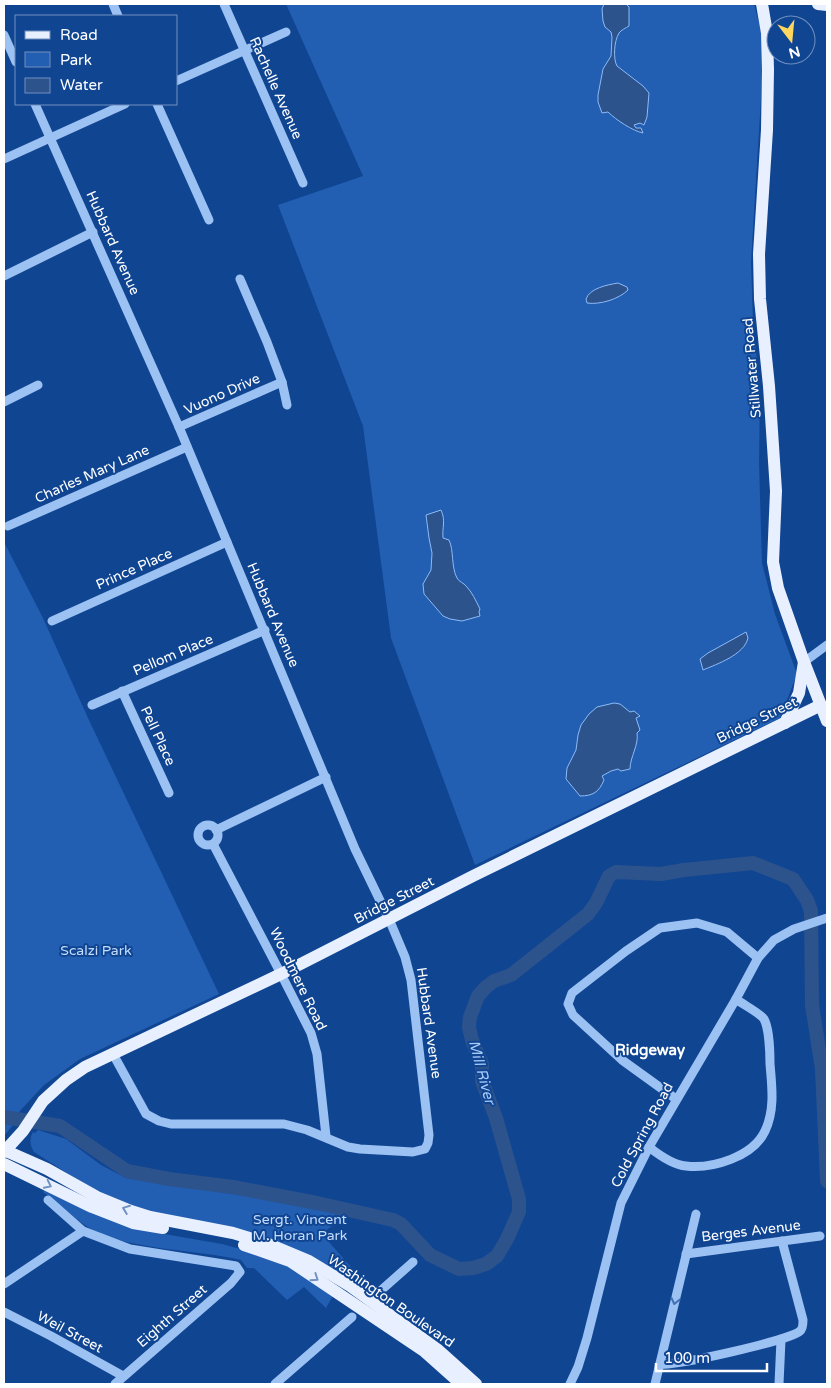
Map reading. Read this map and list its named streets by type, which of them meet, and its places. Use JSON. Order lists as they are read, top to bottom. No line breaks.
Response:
{"streets":{"main road":["Stillwater Road","Bridge Street","Washington Boulevard"],"street":["Rachelle Avenue","Hubbard Avenue","Vuono Drive","Charles Mary Lane","Prince Place","Pellom Place","Pell Place","Woodmere Road","Cold Spring Road","Berges Avenue","Eighth Street","Weil Street"]},"crossings":[["Hubbard Avenue","Vuono Drive"],["Hubbard Avenue","Charles Mary Lane"],["Hubbard Avenue","Prince Place"],["Hubbard Avenue","Pellom Place"],["Hubbard Avenue","Bridge Street"],["Hubbard Avenue","Woodmere Road"],["Stillwater Road","Bridge Street"],["Pellom Place","Pell Place"],["Bridge Street","Woodmere Road"],["Bridge Street","Washington Boulevard"],["Eighth Street","Weil Street"]],"districts":["Ridgeway"],"water":["Mill River"],"parks":["Scalzi Park","Sergt. Vincent M. Horan Park"],"legend":["Road","Park","Water"],"scale_bar":"100 m","north":"bottom"}
